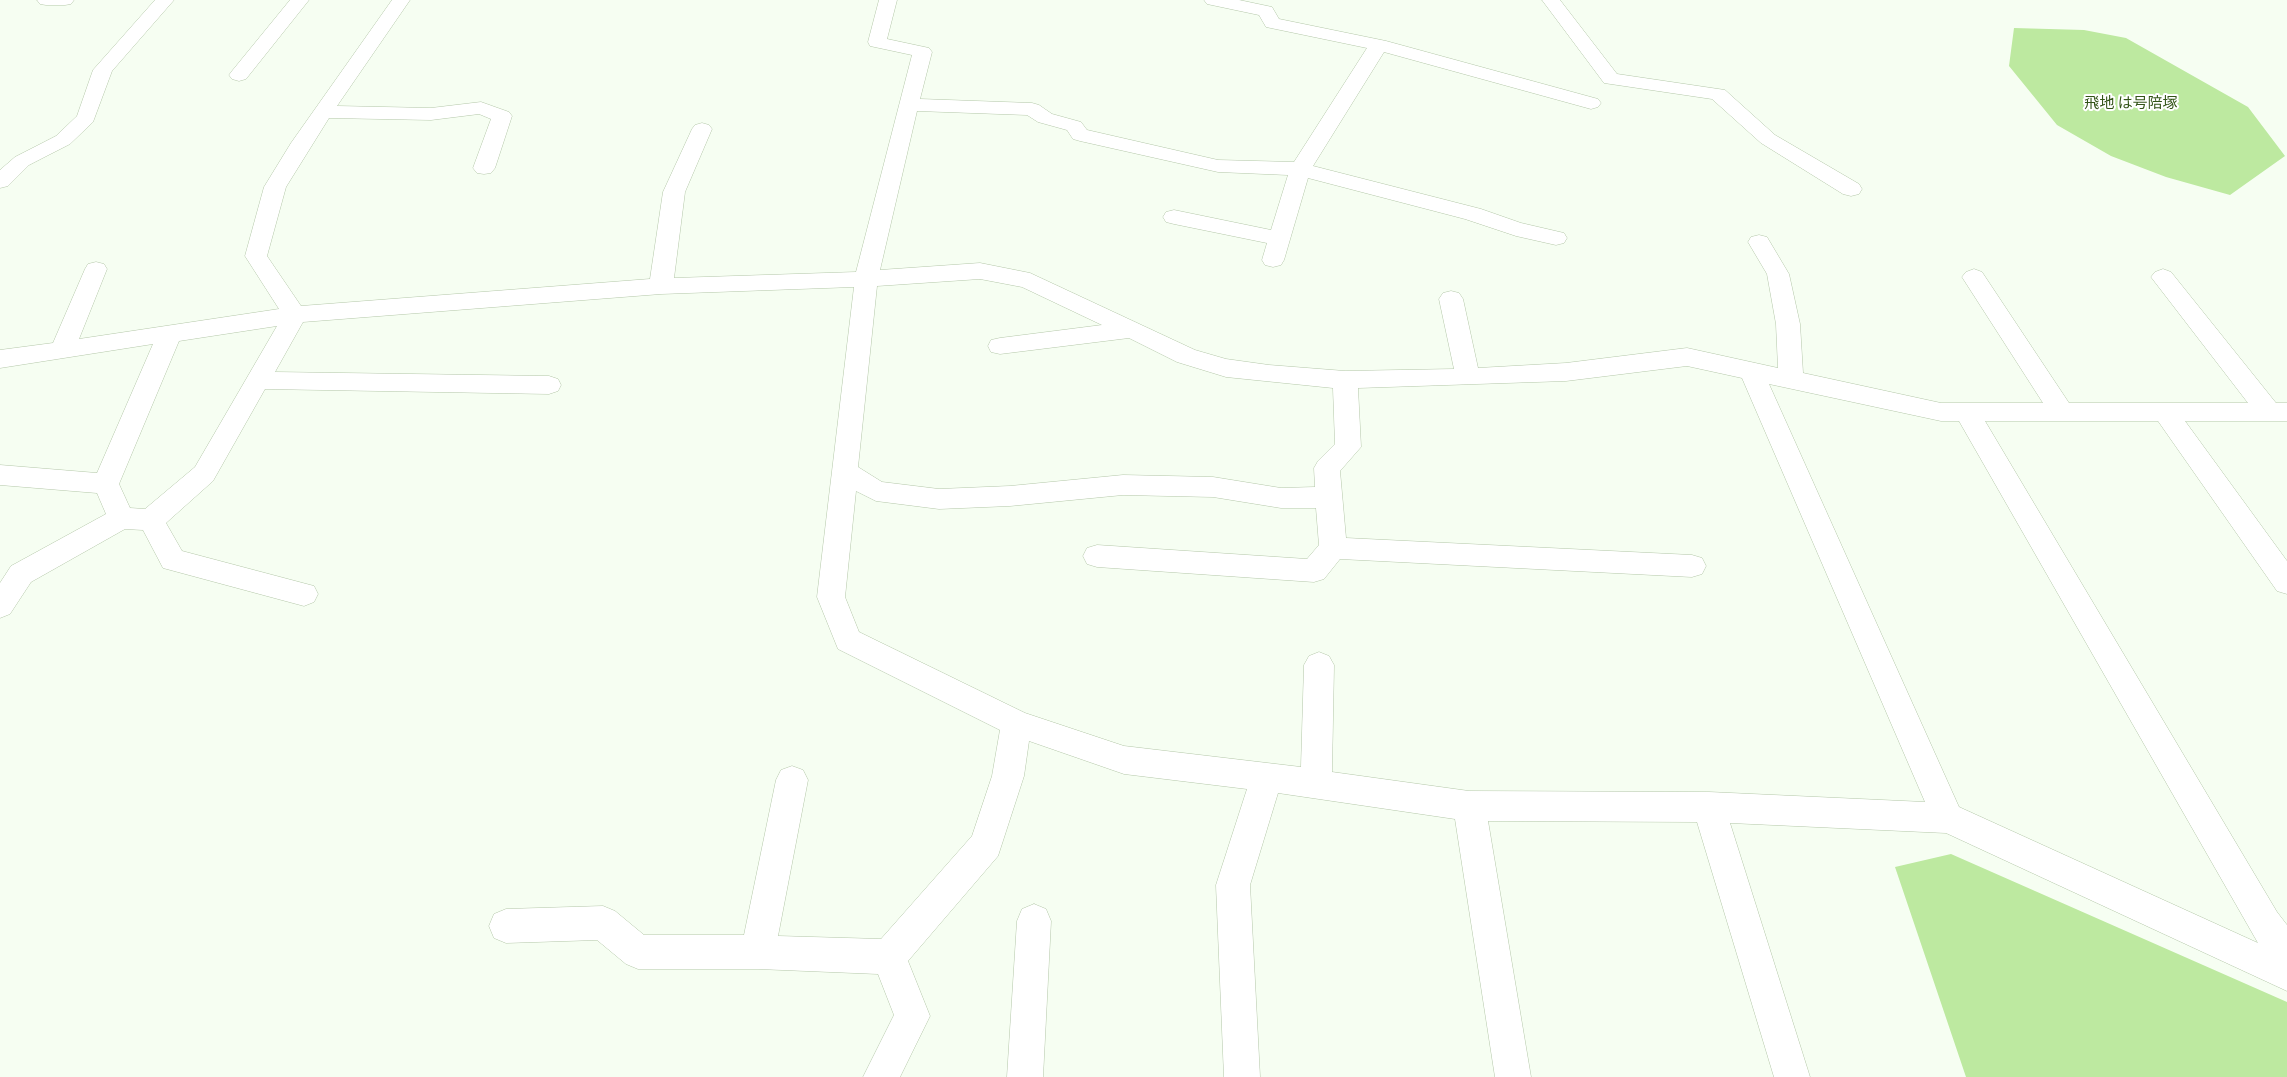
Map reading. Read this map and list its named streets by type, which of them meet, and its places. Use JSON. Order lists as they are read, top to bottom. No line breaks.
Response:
{"parks":["飛地 は号陪塚"]}
